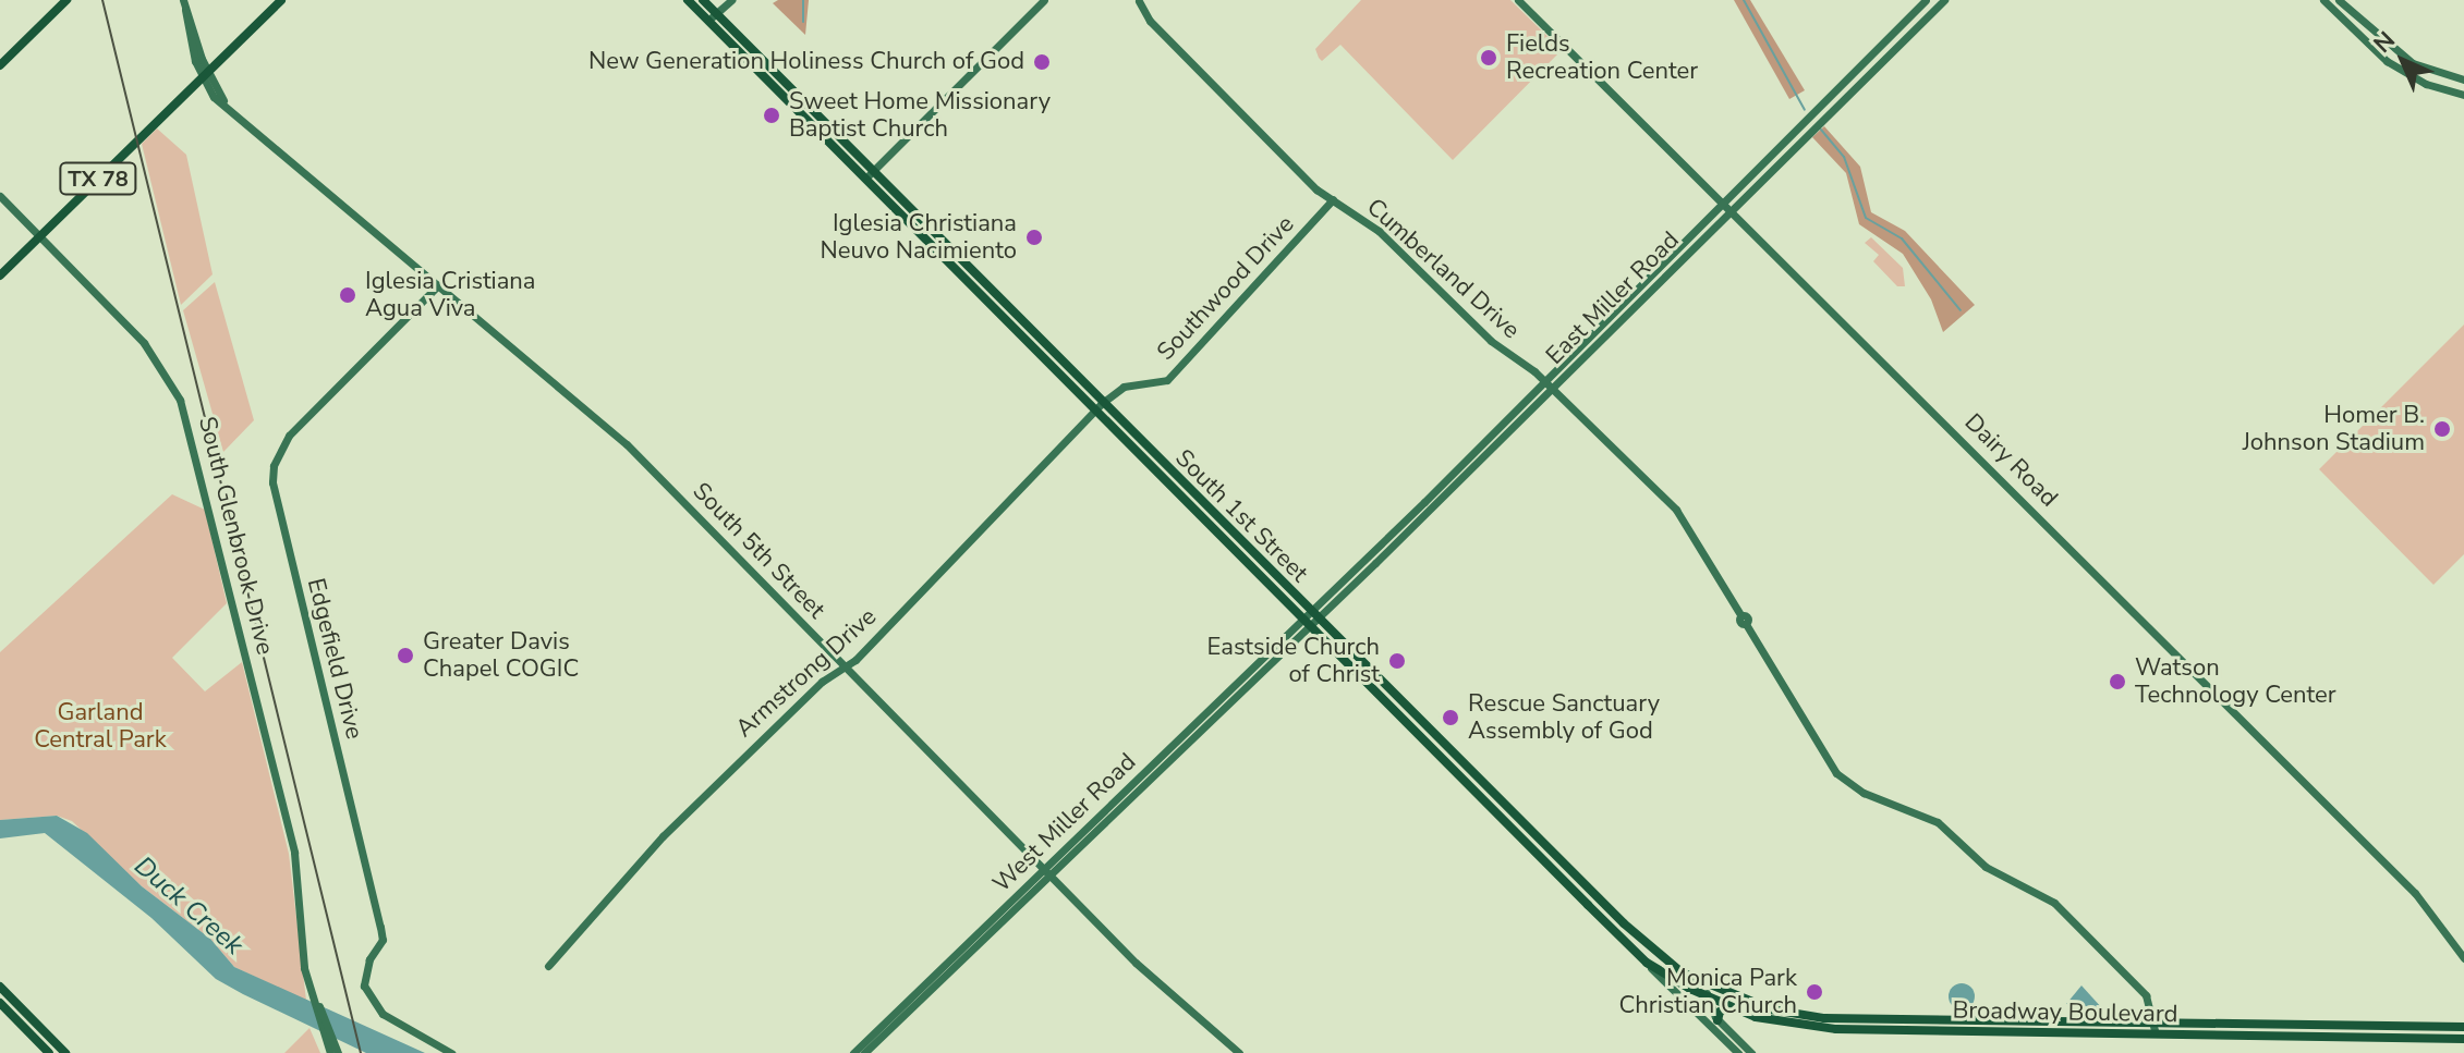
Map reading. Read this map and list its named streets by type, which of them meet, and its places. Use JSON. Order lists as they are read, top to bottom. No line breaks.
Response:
{"streets":{"main road":["TX 78","South 1st Street","Broadway Boulevard"],"street":["Cumberland Drive","Southwood Drive","East Miller Road","Dairy Road","South Glenbrook Drive","South 5th Street","Edgefield Drive","Armstrong Drive","West Miller Road"]},"crossings":[["TX 78","South Glenbrook Drive"],["TX 78","South 5th Street"],["Cumberland Drive","Southwood Drive"],["Cumberland Drive","East Miller Road"],["Cumberland Drive","Broadway Boulevard"],["Southwood Drive","South 1st Street"],["Southwood Drive","Armstrong Drive"],["East Miller Road","Dairy Road"],["East Miller Road","South 1st Street"],["East Miller Road","West Miller Road"],["South 1st Street","Armstrong Drive"],["South 1st Street","West Miller Road"],["South 1st Street","Broadway Boulevard"],["South 5th Street","Edgefield Drive"],["South 5th Street","Armstrong Drive"],["South 5th Street","West Miller Road"]],"water":["Duck Creek"],"parks":["Garland Central Park"],"places":["Fields Recreation Center","New Generation Holiness Church of God","Sweet Home Missionary Baptist Church","Iglesia Christiana Neuvo Nacimiento","Iglesia Cristiana Agua Viva","Homer B. Johnson Stadium","Greater Davis Chapel COGIC","Eastside Church of Christ","Watson Technology Center","Rescue Sanctuary Assembly of God","Monica Park Christian Church"],"north":"top left"}
